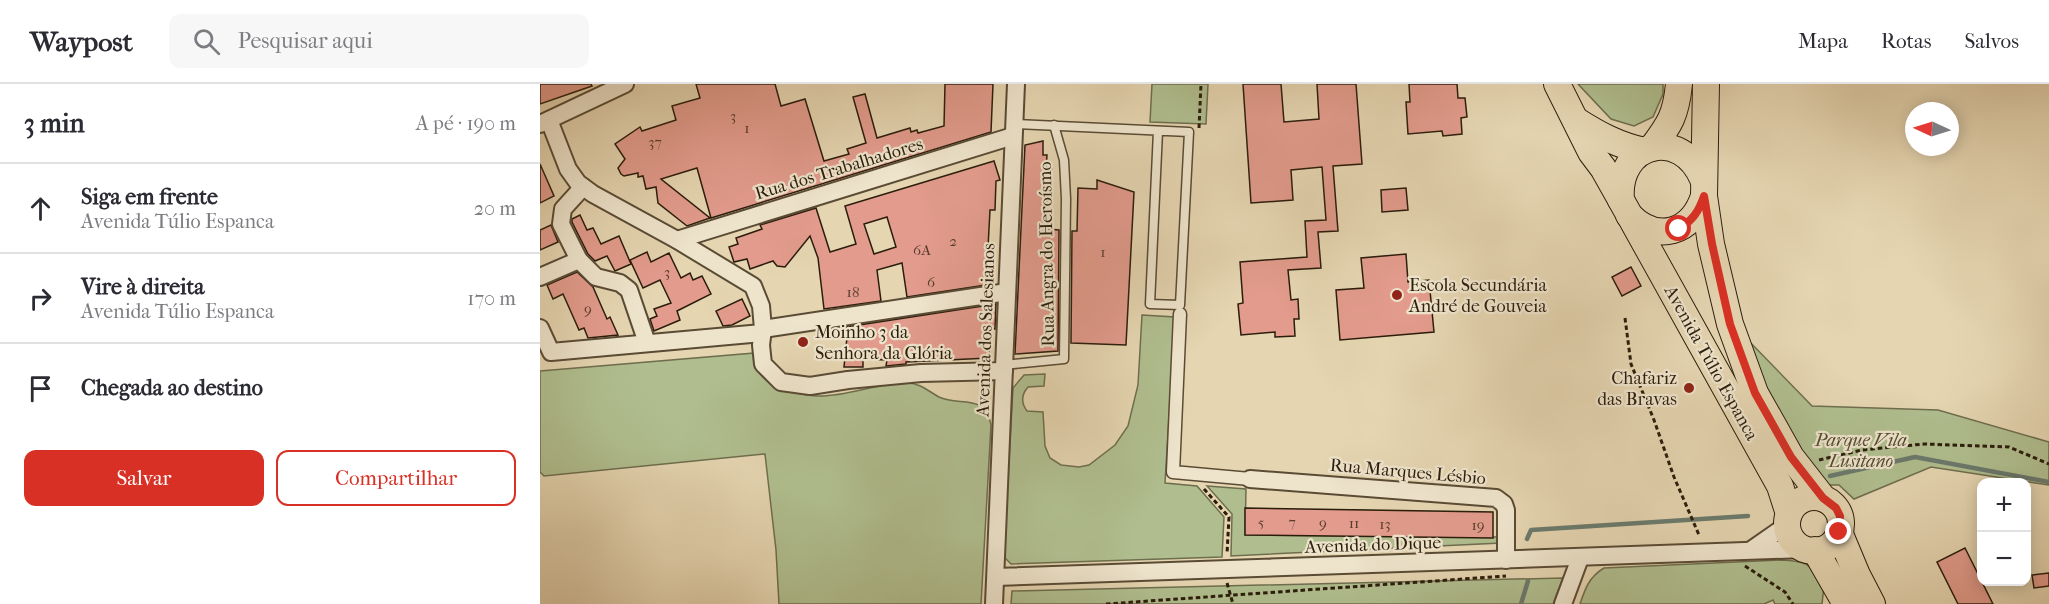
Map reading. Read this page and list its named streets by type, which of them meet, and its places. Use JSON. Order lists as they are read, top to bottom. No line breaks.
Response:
{"streets":{"main road":["Avenida Túlio Espanca"],"street":["Rua dos Trabalhadores","Avenida dos Salesianos","Rua Marques Lésbio","Avenida do Dique"],"lane":["Rua Angra do Heroísmo"]},"crossings":[["Rua dos Trabalhadores","Avenida dos Salesianos"],["Rua Angra do Heroísmo","Avenida dos Salesianos"],["Avenida dos Salesianos","Avenida do Dique"],["Avenida Túlio Espanca","Avenida do Dique"],["Rua Marques Lésbio","Avenida do Dique"]],"parks":["Parque Vila Lusitano"],"places":["Escola Secundária André de Gouveia","Moinho 3 da Senhora da Glória","Chafariz das Bravas"],"house_numbers":["3","1","37","2","6A","1","3","6","18","9","5","7","9","11","13","19"],"north":"left","page":{"header":"Waypost","search":"Pesquisar aqui","nav":["Mapa","Rotas","Salvos"],"heading":["3 min","A pé · 190 m"],"list":[["Siga em frente","Avenida Túlio Espanca","20 m"],["Vire à direita","Avenida Túlio Espanca","170 m"],"Chegada ao destino"],"buttons":["Salvar","Compartilhar"],"map_buttons":["+","−"]}}
